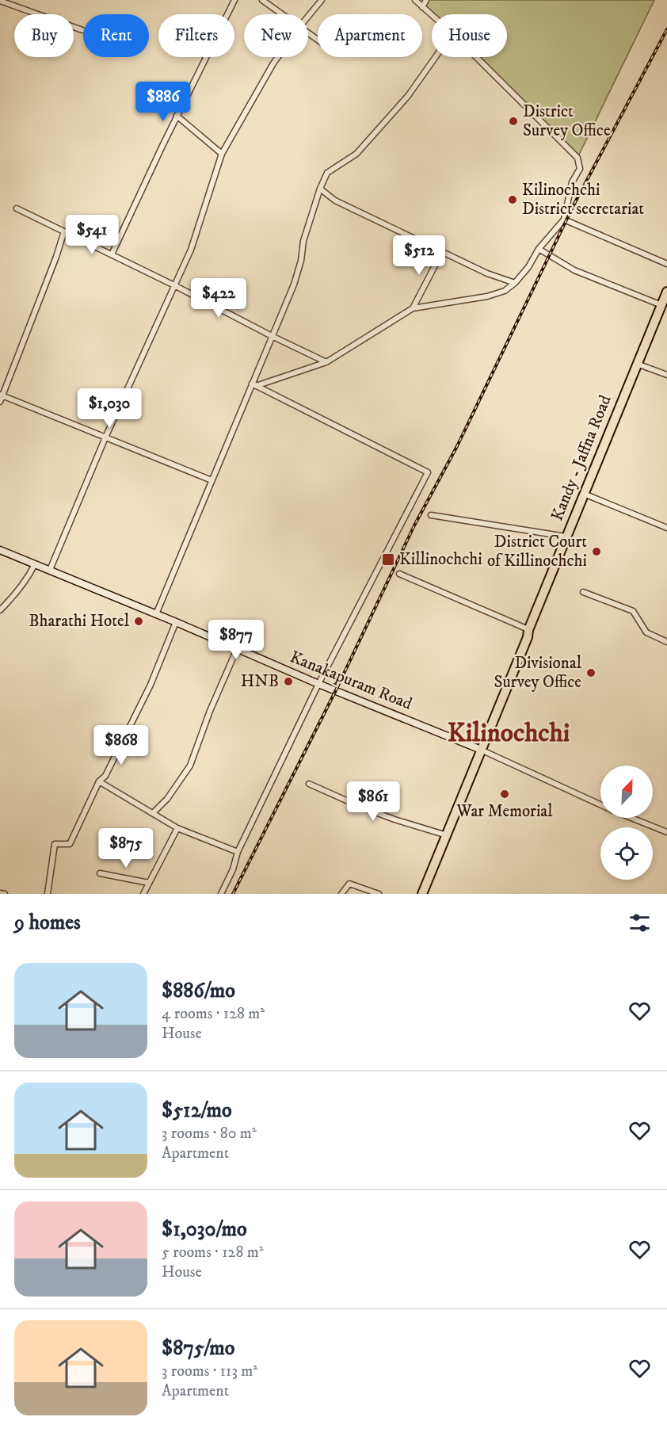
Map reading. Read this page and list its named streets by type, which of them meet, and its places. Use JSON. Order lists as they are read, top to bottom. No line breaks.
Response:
{"streets":{"highway":["Kandy - Jaffna Road"],"street":["Kanakapuram Road"]},"crossings":[["Kandy - Jaffna Road","Kanakapuram Road"]],"districts":["Kilinochchi"],"places":{"other":["District Survey Office","Kilinochchi District secretariat","District Court of Killinochchi","Bharathi Hotel","Divisional Survey Office","HNB","War Memorial"],"transit":["Killinochchi"]},"north":"top right","page":{"chip":["Buy","Rent","Filters","New","Apartment","House"],"price":["$886","$541","$512","$422","$1,030","$877","$868","$861","$875"],"heading":"9 homes","list":[{"name":"$886/mo","note":"4 rooms · 128 m² · House"},{"name":"$512/mo","note":"3 rooms · 80 m² · Apartment"},{"name":"$1,030/mo","note":"5 rooms · 128 m² · House"},{"name":"$875/mo","note":"3 rooms · 113 m² · Apartment"}]}}
